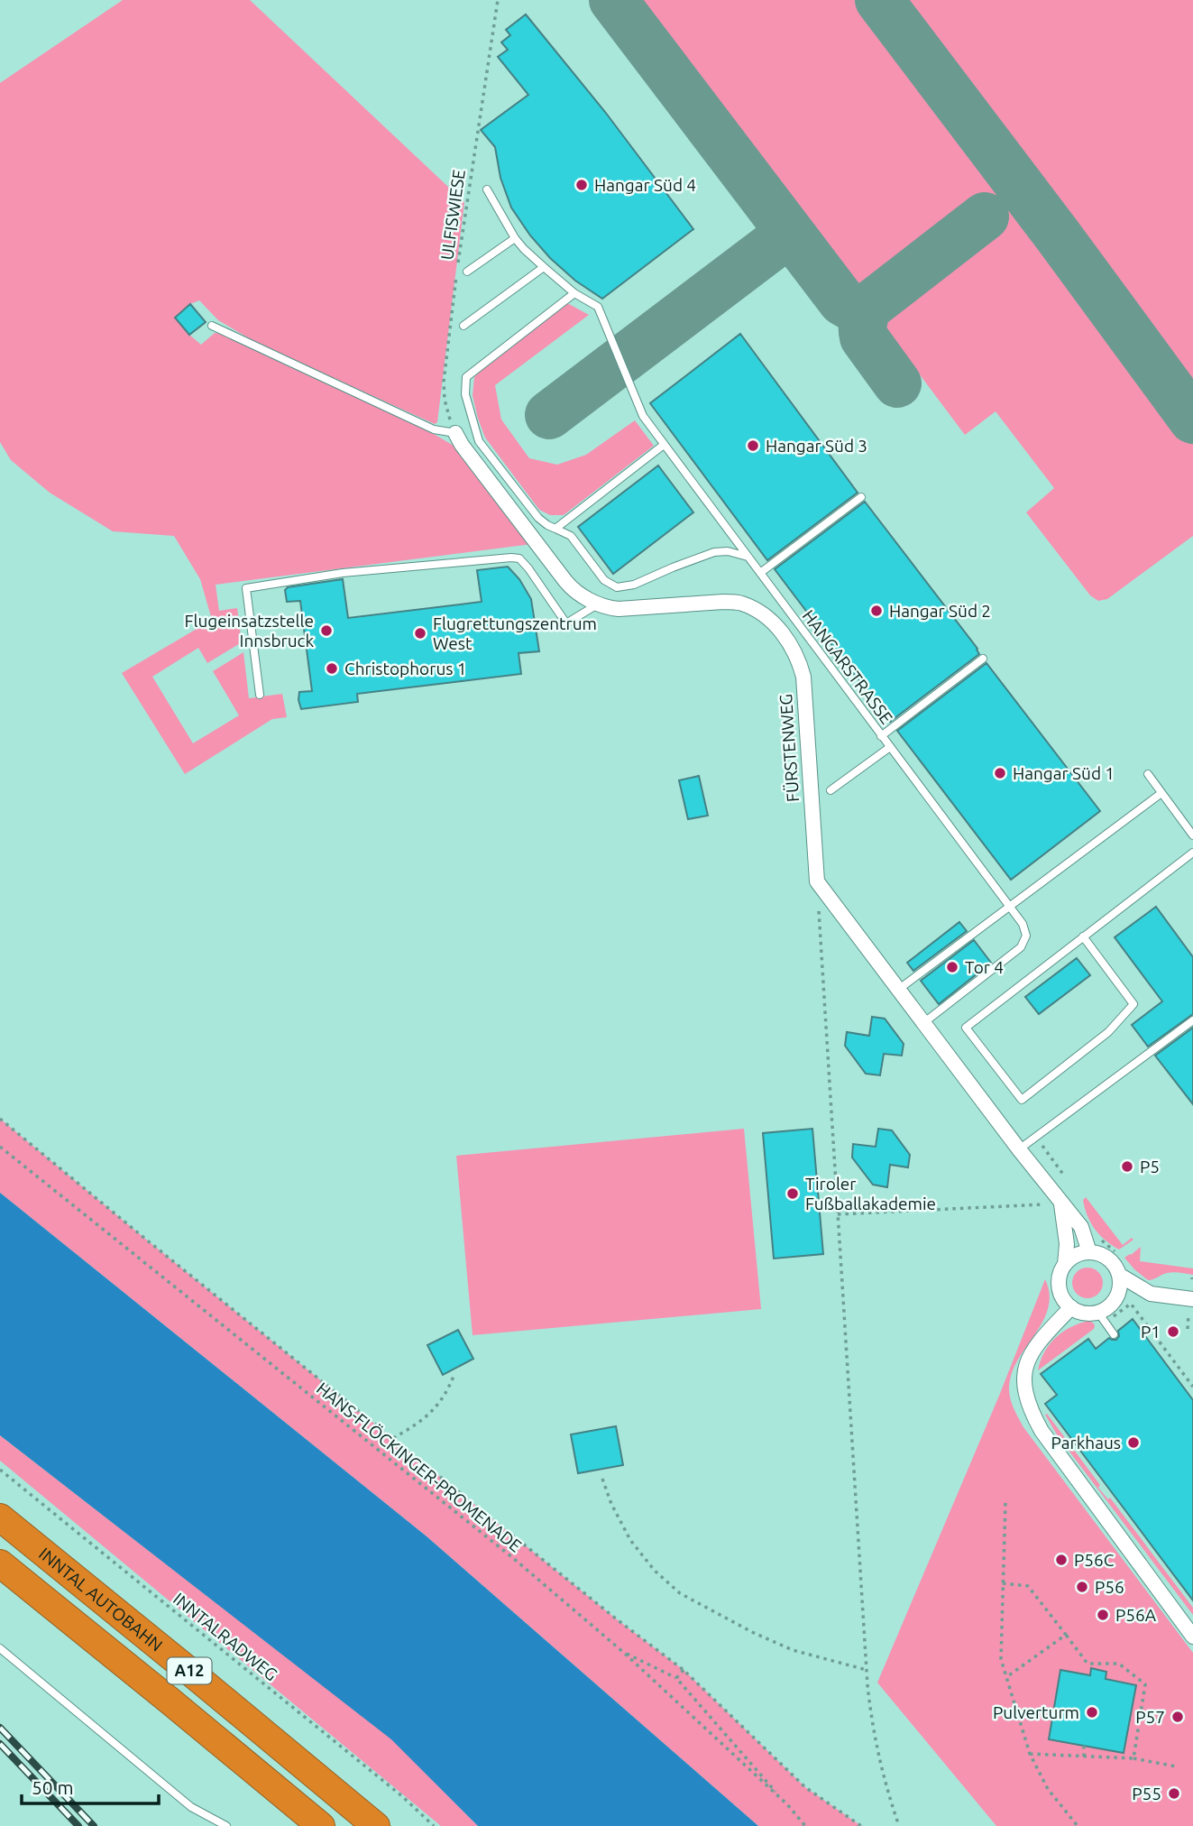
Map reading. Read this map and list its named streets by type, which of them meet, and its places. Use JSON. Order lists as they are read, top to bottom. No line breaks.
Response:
{"streets":{"highway":["INNTAL AUTOBAHN","A12"],"street":["FÜRSTENWEG"],"lane":["HANGARSTRASSE"],"path":["ULFISWIESE","HANS-FLÖCKINGER-PROMENADE","INNTALRADWEG"]},"crossings":[["ULFISWIESE","FÜRSTENWEG"]],"places":["Hangar Süd 4","Hangar Süd 3","Hangar Süd 2","Flugeinsatzstelle Innsbruck","Flugrettungszentrum West","Christophorus 1","Hangar Süd 1","Tor 4","P5","Tiroler Fußballakademie","P1","Parkhaus","P56C","P56","P56A","Pulverturm","P57","P55"],"scale_bar":"50 m"}
